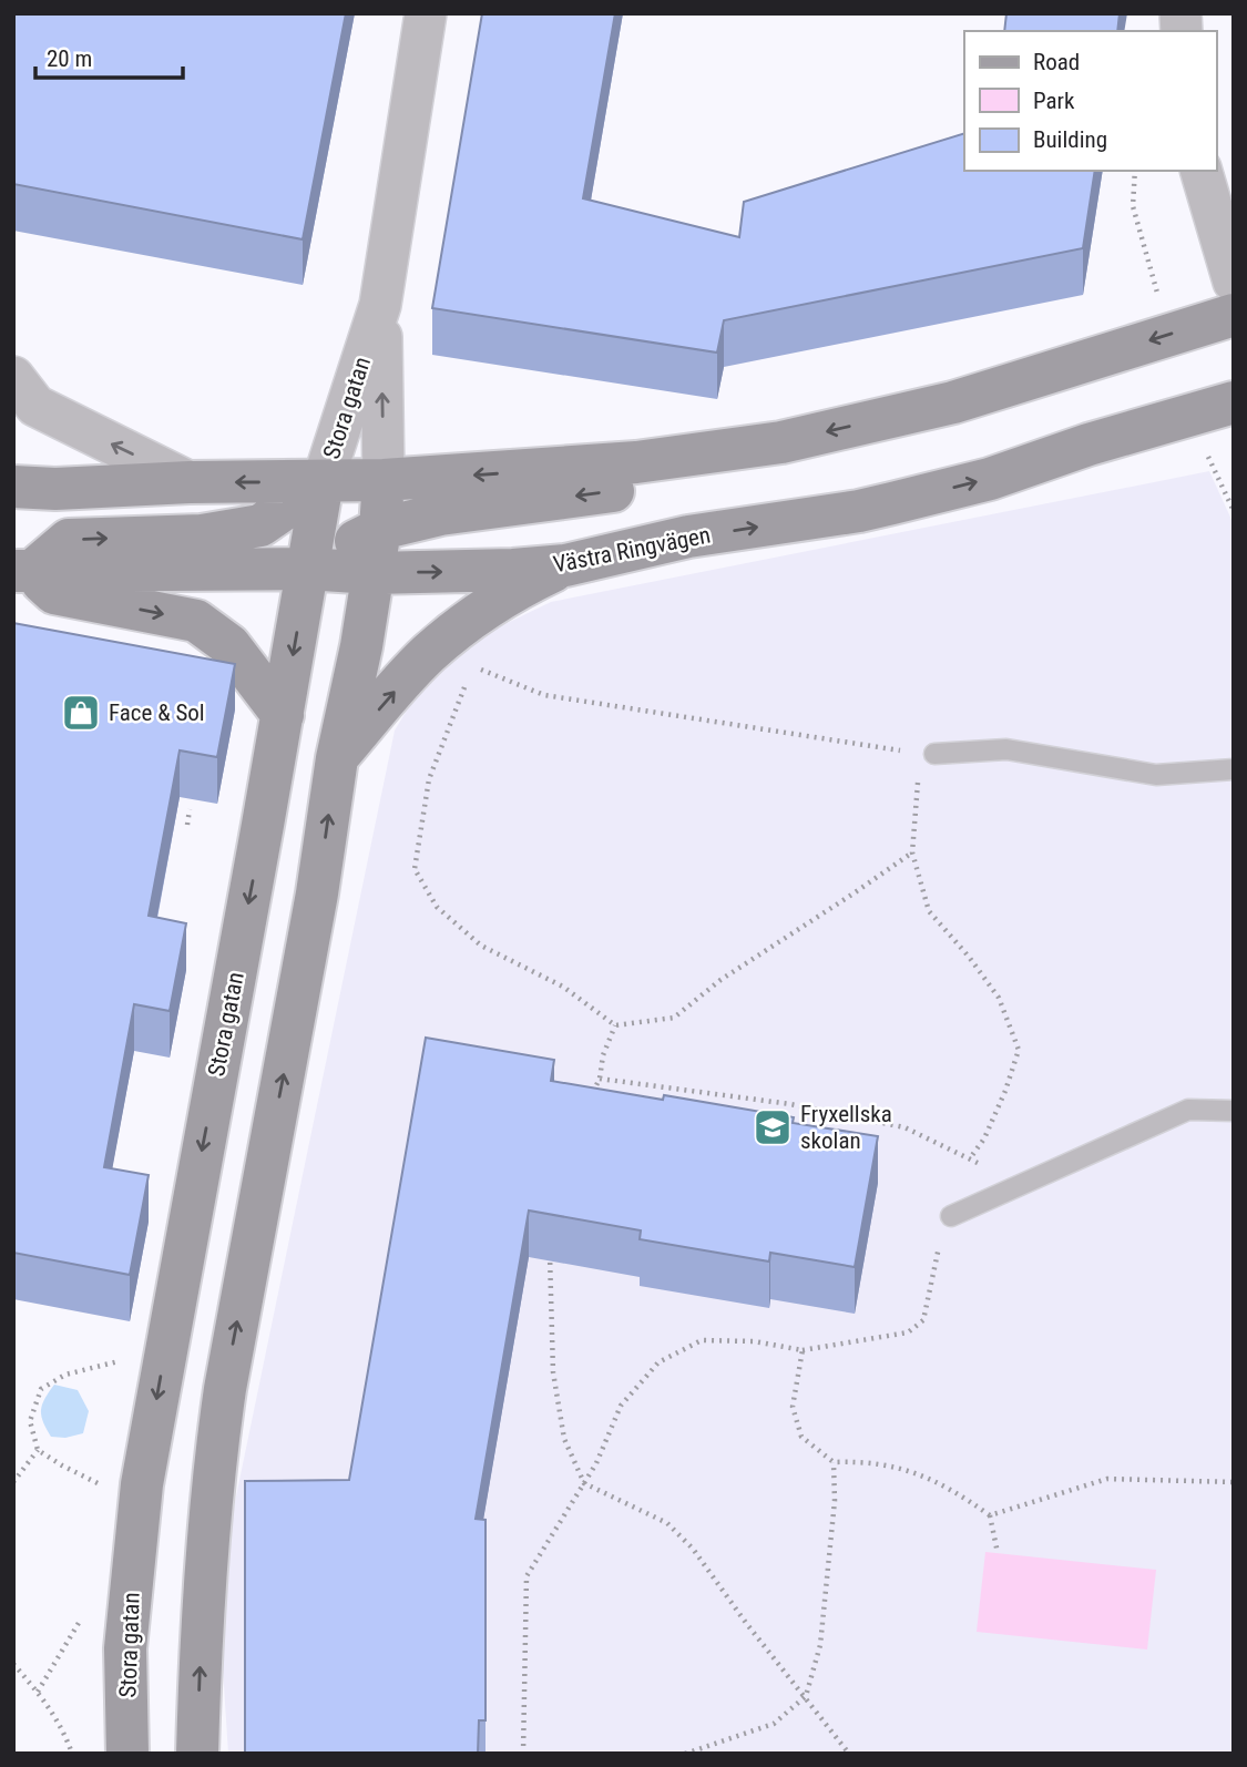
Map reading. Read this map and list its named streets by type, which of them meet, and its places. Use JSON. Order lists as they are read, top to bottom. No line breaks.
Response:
{"streets":{"main road":["Stora gatan","Västra Ringvägen"]},"crossings":[["Stora gatan","Västra Ringvägen"]],"places":{"shop":["Face & Sol"],"school or university":["Fryxellska skolan"]},"legend":["Road","Park","Building"],"scale_bar":"20 m"}
